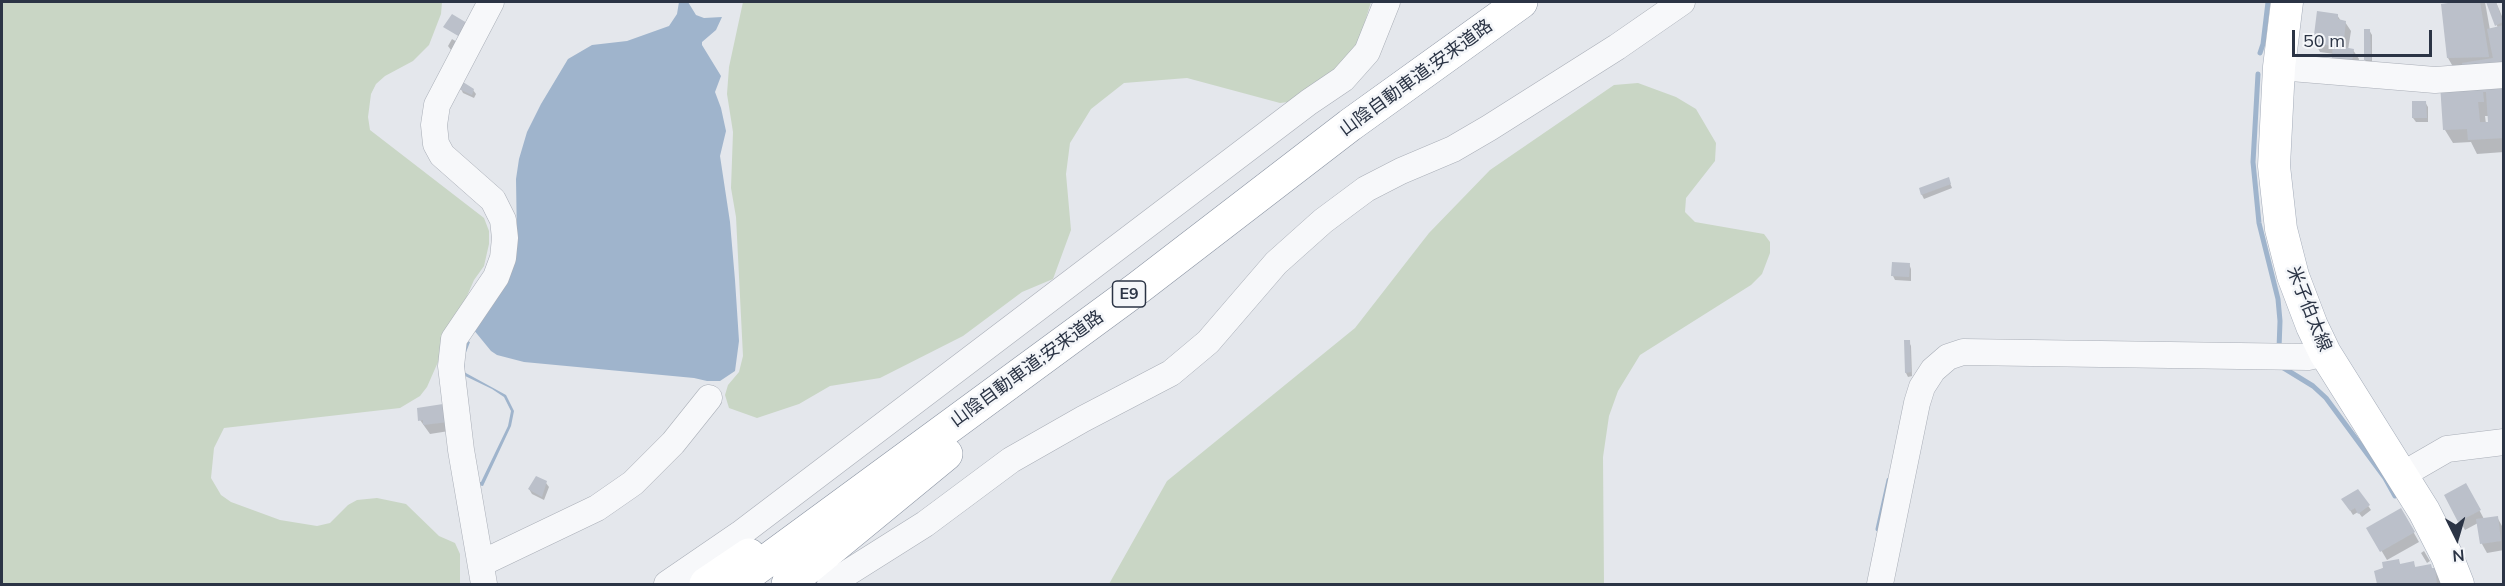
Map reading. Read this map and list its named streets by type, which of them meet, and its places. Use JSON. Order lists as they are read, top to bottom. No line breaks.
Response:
{"streets":{"highway":["山陰自動車道;安来道路","E9"],"main road":["米子伯太線"]},"scale_bar":"50 m","north":"bottom"}
